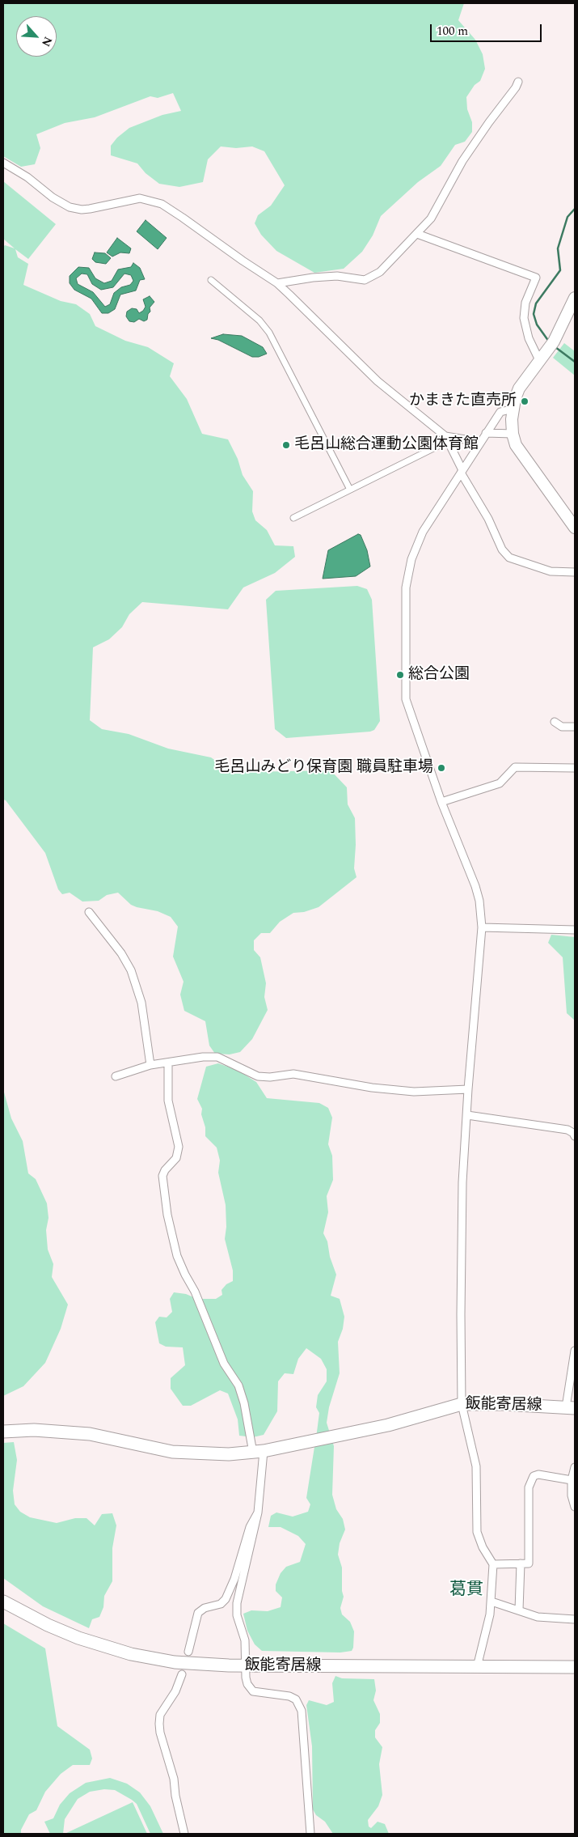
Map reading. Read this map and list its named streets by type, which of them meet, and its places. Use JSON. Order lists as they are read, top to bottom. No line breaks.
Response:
{"streets":{"main road":["飯能寄居線"]},"districts":["葛貫"],"places":["かまきた直売所","毛呂山総合運動公園体育館","総合公園","毛呂山みどり保育園 職員駐車場"],"scale_bar":"100 m","north":"bottom right"}
